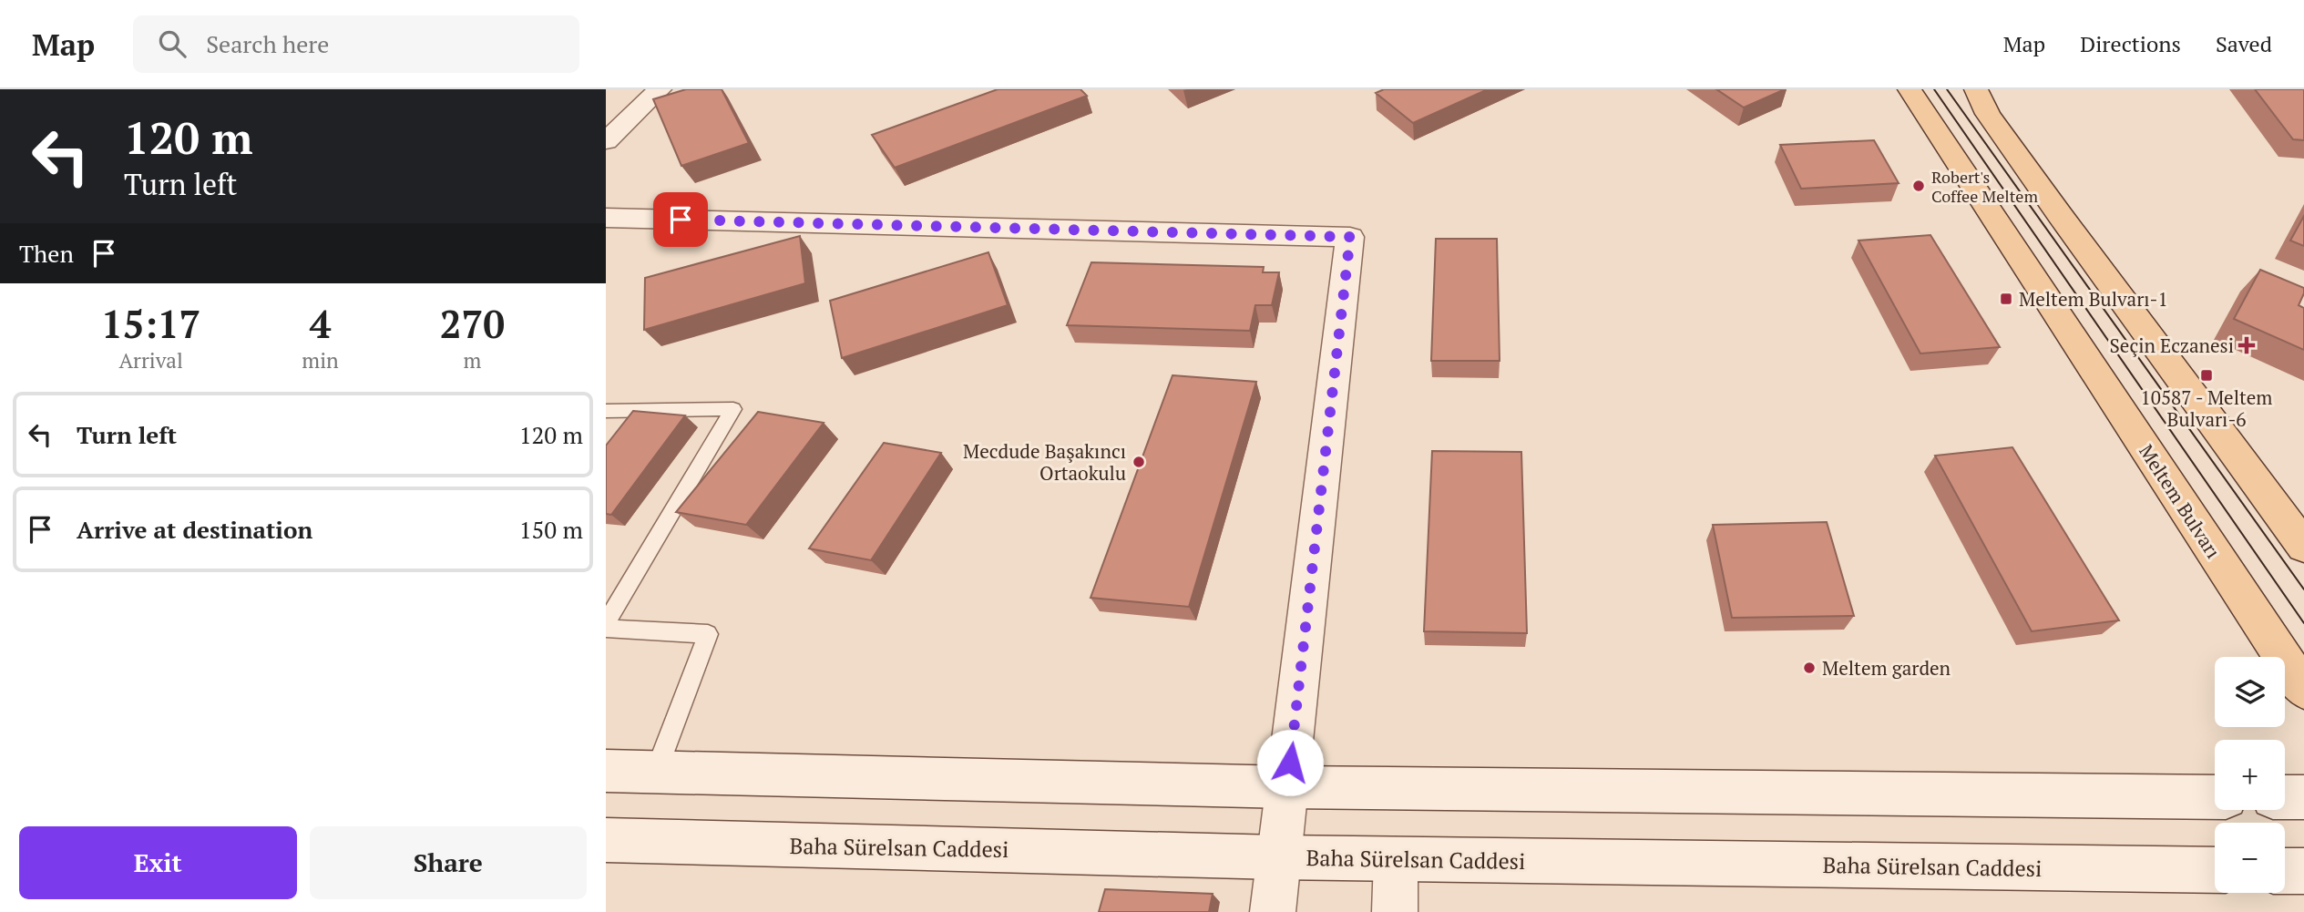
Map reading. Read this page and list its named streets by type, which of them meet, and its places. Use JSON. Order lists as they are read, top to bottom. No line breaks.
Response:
{"streets":{"main road":["Meltem Bulvarı","Baha Sürelsan Caddesi"]},"places":{"other":["Robert's Coffee Meltem","Mecdude Başakıncı Ortaokulu","Meltem garden"],"transit":["Meltem Bulvarı-1","10587 - Meltem Bulvarı-6"],"health":["Seçin Eczanesi"]},"page":{"header":"Map","search":"Search here","nav":["Map","Directions","Saved"],"turn":["120 m","Turn left"],"then":"Then","eta":["15:17","Arrival","4","min","270","m"],"list":[{"name":"Turn left","value":"120 m"},{"name":"Arrive at destination","value":"150 m"}],"map_buttons":["+","−"],"buttons":["Exit","Share"]}}
